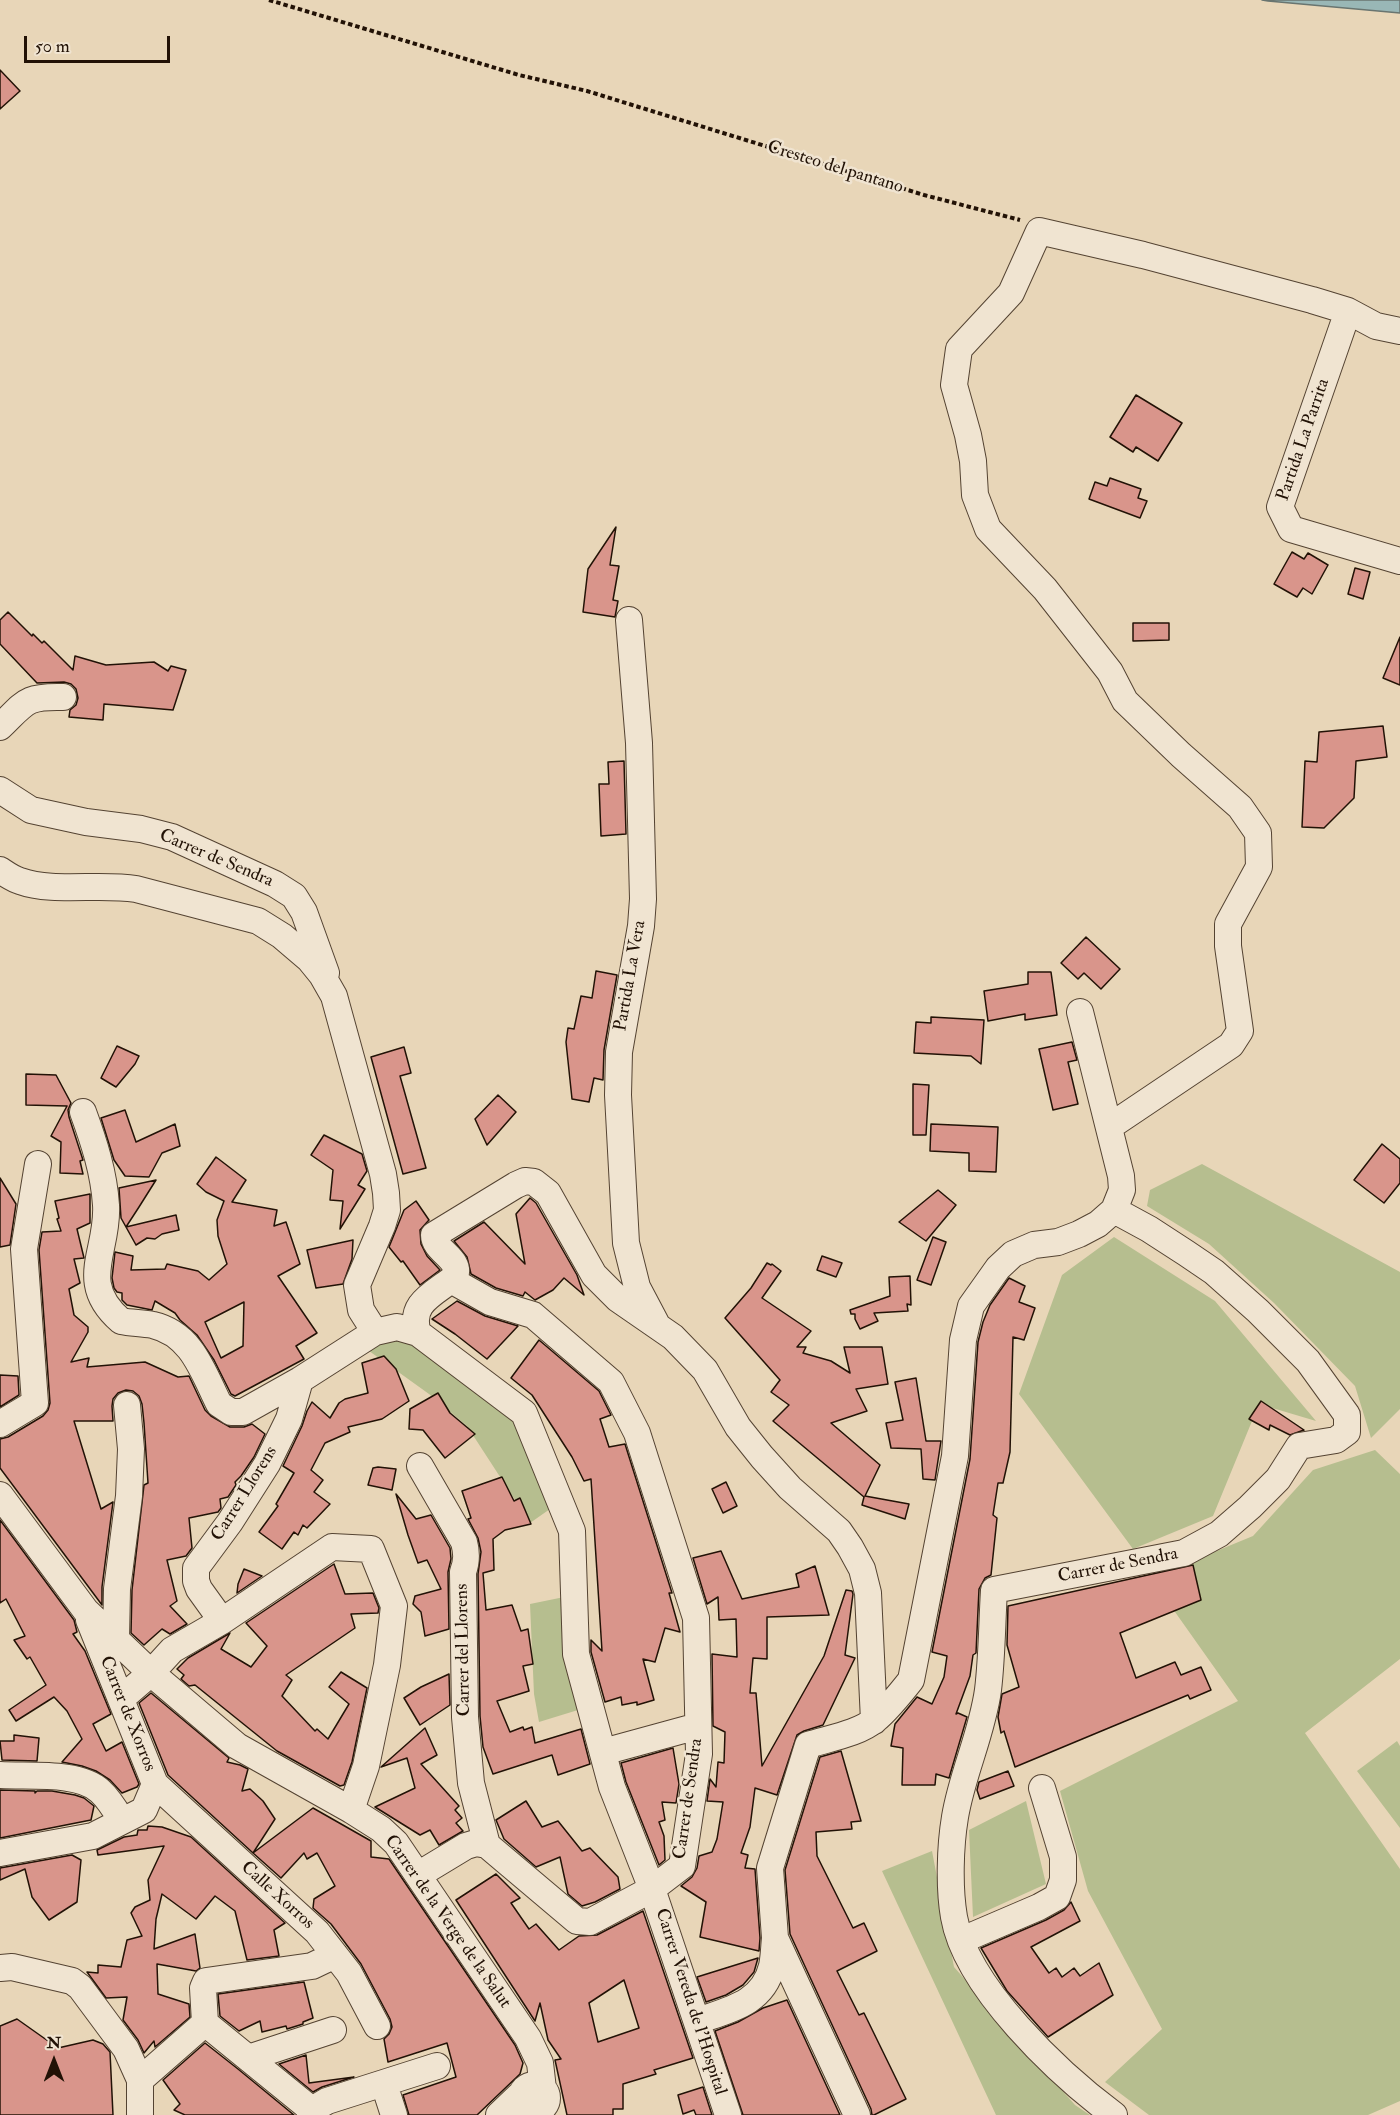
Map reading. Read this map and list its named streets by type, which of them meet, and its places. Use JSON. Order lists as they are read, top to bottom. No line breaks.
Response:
{"streets":{"street":["Partida La Parrita","Carrer de Sendra","Partida La Vera","Carrer Llorens","Carrer del Llorens","Carrer de Xorros","Calle Xorros","Carrer de la Verge de la Salut","Carrer Vereda de l'Hospital"],"path":["Cresteo del pantano"]},"crossings":[["Carrer de Sendra","Carrer Vereda de l'Hospital"],["Carrer de Xorros","Calle Xorros"],["Carrer de Xorros","Carrer de la Verge de la Salut"]],"scale_bar":"50 m","north":"top"}
